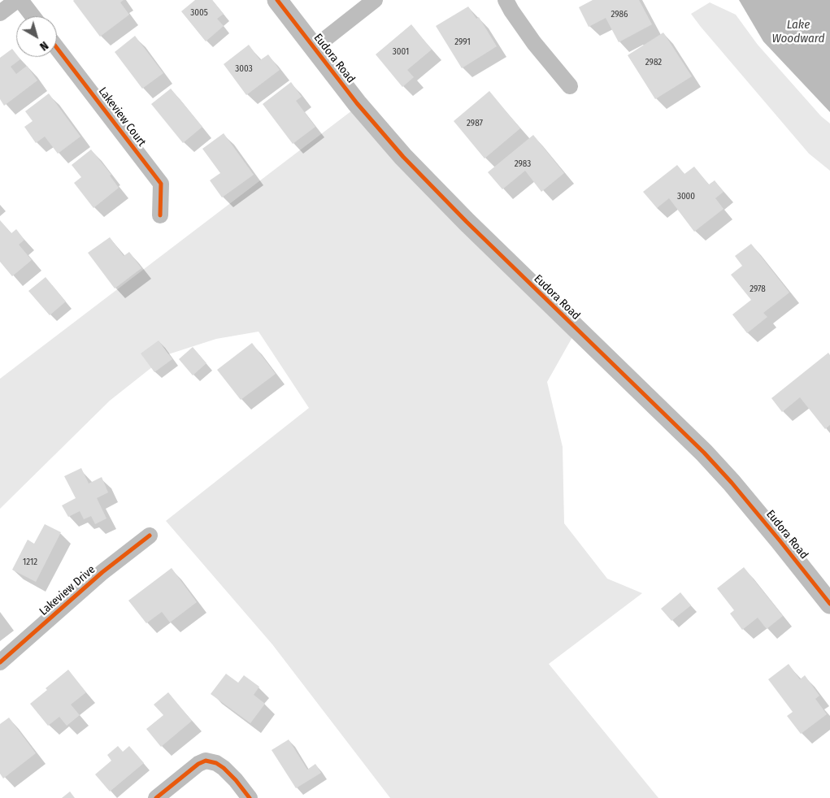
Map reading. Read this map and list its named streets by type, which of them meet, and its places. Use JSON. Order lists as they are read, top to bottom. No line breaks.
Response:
{"streets":{"street":["Eudora Road","Lakeview Court","Lakeview Drive"]},"water":["Lake Woodward"],"house_numbers":["3005","2986","2991","3001","2982","3003","2987","2983","3000","2978","1212"],"north":"bottom right"}
